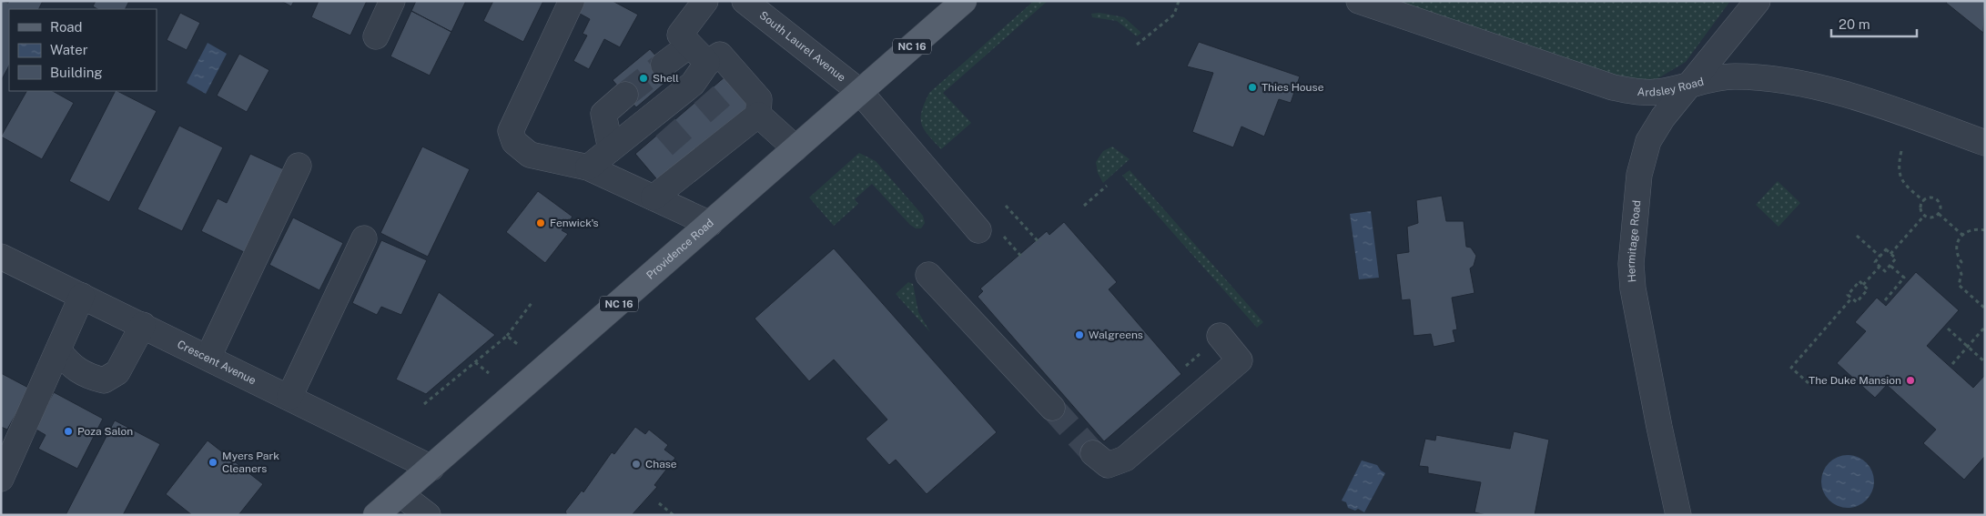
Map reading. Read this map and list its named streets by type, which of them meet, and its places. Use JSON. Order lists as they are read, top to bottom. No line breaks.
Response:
{"streets":{"main road":["NC 16","Providence Road"],"street":["South Laurel Avenue","Ardsley Road","Hermitage Road","Crescent Avenue"]},"crossings":[["South Laurel Avenue","Providence Road"],["Ardsley Road","Hermitage Road"],["Providence Road","Crescent Avenue"]],"places":["Shell","Thies House","Fenwick's","Walgreens","The Duke Mansion","Poza Salon","Myers Park Cleaners","Chase"],"legend":["Road","Water","Building"],"scale_bar":"20 m"}
